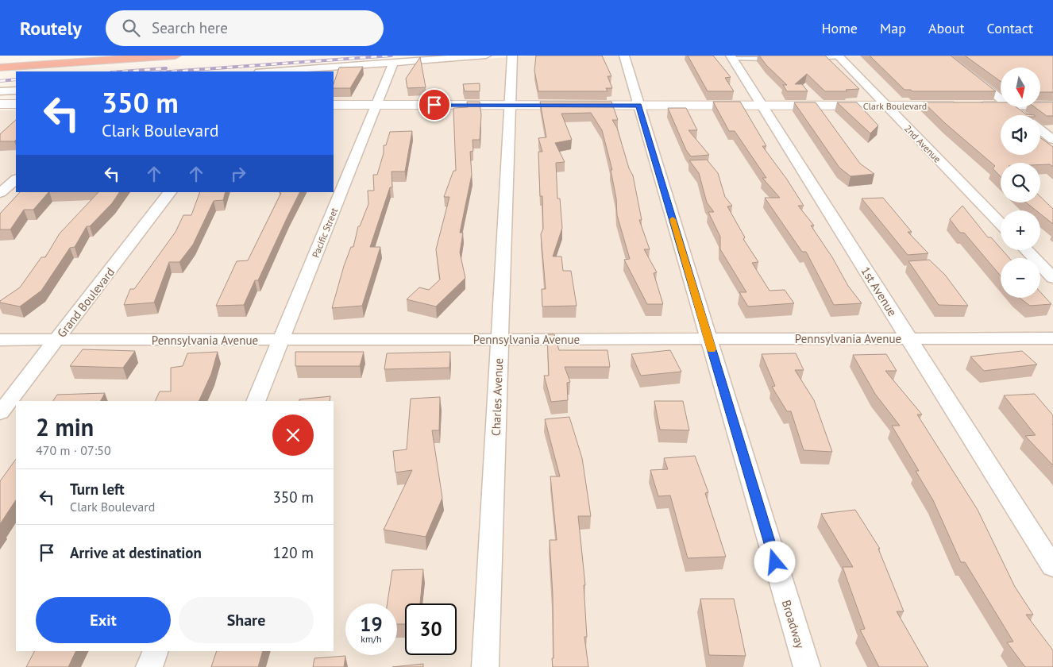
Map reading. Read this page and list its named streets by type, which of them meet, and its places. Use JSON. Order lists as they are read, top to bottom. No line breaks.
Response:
{"streets":{"street":["Clark Boulevard","2nd Avenue","Pacific Street","1st Avenue","Grand Boulevard","Pennsylvania Avenue","Charles Avenue","Broadway"]},"crossings":[["Clark Boulevard","2nd Avenue"],["Clark Boulevard","Pacific Street"],["Clark Boulevard","1st Avenue"],["Clark Boulevard","Charles Avenue"],["Clark Boulevard","Broadway"],["Pacific Street","Pennsylvania Avenue"],["1st Avenue","Pennsylvania Avenue"],["Grand Boulevard","Pennsylvania Avenue"],["Pennsylvania Avenue","Charles Avenue"],["Pennsylvania Avenue","Broadway"]],"north":"bottom","page":{"header":"Routely","search":"Search here","nav":["Home","Map","About","Contact"],"map_buttons":["+","−"],"turn":["350 m","Clark Boulevard"],"heading":["2 min","470 m · 07:50"],"list":[{"name":"Turn left","note":"Clark Boulevard","value":"350 m"},{"name":"Arrive at destination","value":"120 m"}],"buttons":["Exit","Share"],"speed":"19 km/h","limit":"30"}}
